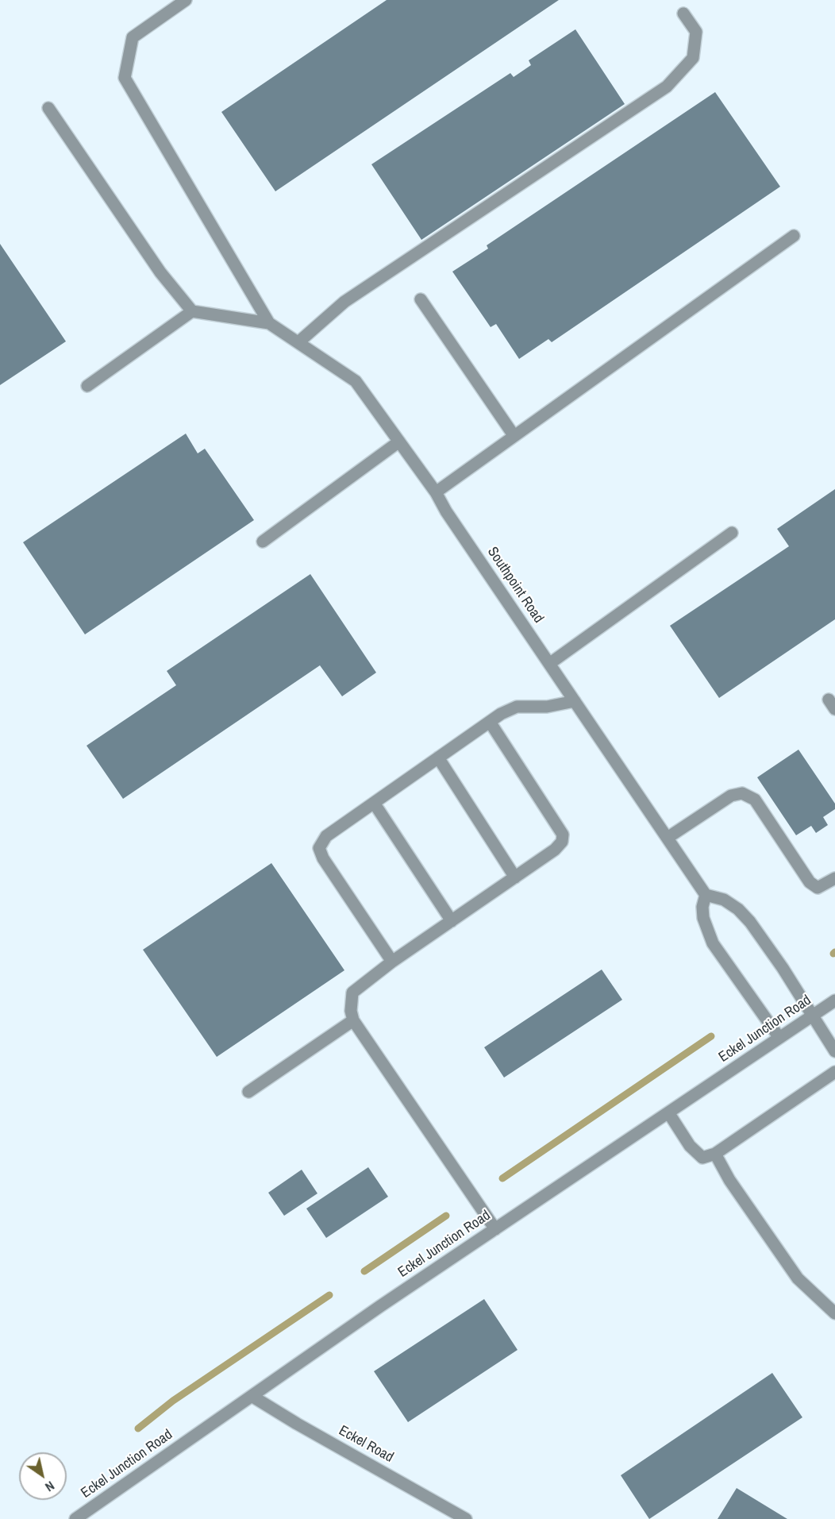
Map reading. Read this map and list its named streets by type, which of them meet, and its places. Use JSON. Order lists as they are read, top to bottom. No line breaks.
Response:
{"streets":{"street":["Southpoint Road","Eckel Junction Road","Eckel Road"]},"crossings":[["Eckel Junction Road","Eckel Road"]],"north":"bottom right"}
